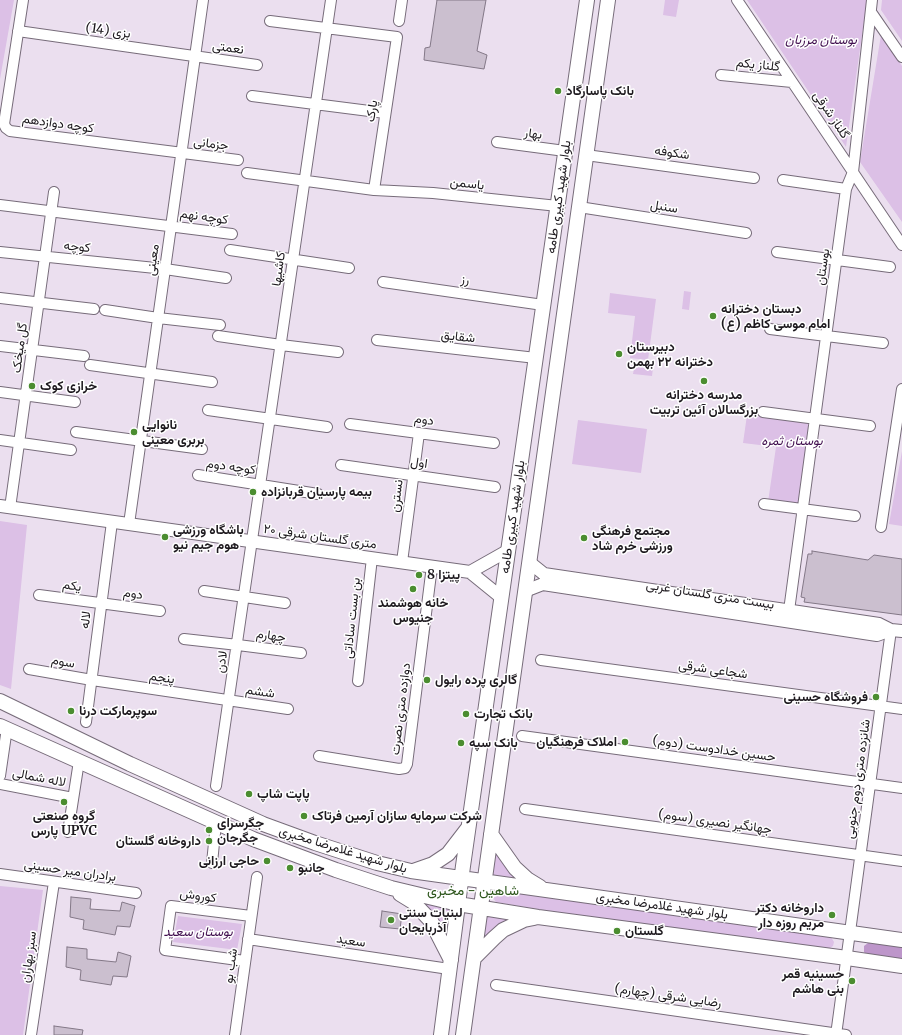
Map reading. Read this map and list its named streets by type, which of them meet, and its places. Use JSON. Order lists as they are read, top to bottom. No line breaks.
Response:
{"streets":{"main road":["بلوار شهید کبیری طامه","بلوار شهید غلامرضا مخبری"],"street":["بزی (14)","نعمتی","گلناز یکم","پارک","گلناز شرقی","کوچه دوازدهم","بهار","جزمانی","شکوفه","یاسمن","سنبل","کوچه نهم","کوچه","معینی","بوستان","کاشیها","رز","شقایق","گل میخک","دوم","اول","کوچه دوم","نسترن","۲۰ متری گلستان شرقی","یکم","بیست متری گلستان غربی","بن بست ساداتی","لاله","چهارم","سوم","لادن","شجاعی شرقی","پنجم","ششم","دوازده متری نصرت","حسین خدادوست (دوم)","لاله شمالی","شانزده متری دوم جنوبی","جهانگیر نصیری (سوم)","برادران میر حسینی","کوروش","سعید","سبز بهاران","شب بو","رضایی شرقی (چهارم)"]},"crossings":[["بزی (14)","نعمتی"],["بزی (14)","کوچه دوازدهم"],["بزی (14)","معینی"],["نعمتی","معینی"],["گلناز یکم","گلناز شرقی"],["پارک","یاسمن"],["پارک","کاشیها"],["گلناز شرقی","بوستان"],["کوچه دوازدهم","جزمانی"],["کوچه دوازدهم","معینی"],["بهار","بلوار شهید کبیری طامه"],["جزمانی","معینی"],["شکوفه","بلوار شهید کبیری طامه"],["یاسمن","بلوار شهید کبیری طامه"],["یاسمن","کاشیها"],["بلوار شهید کبیری طامه","سنبل"],["بلوار شهید کبیری طامه","رز"],["بلوار شهید کبیری طامه","شقایق"],["بلوار شهید کبیری طامه","بیست متری گلستان غربی"],["بلوار شهید کبیری طامه","بلوار شهید غلامرضا مخبری"],["بلوار شهید کبیری طامه","سعید"],["کوچه نهم","معینی"],["کوچه نهم","گل میخک"],["کوچه","معینی"],["کوچه","گل میخک"],["معینی","۲۰ متری گلستان شرقی"],["بوستان","بیست متری گلستان غربی"],["کاشیها","کوچه دوم"],["کاشیها","۲۰ متری گلستان شرقی"],["کاشیها","لادن"],["گل میخک","۲۰ متری گلستان شرقی"],["دوم","نسترن"],["دوم","یکم"],["دوم","لاله"],["اول","نسترن"],["نسترن","۲۰ متری گلستان شرقی"],["۲۰ متری گلستان شرقی","بن بست ساداتی"],["۲۰ متری گلستان شرقی","لاله"],["۲۰ متری گلستان شرقی","لادن"],["۲۰ متری گلستان شرقی","دوازده متری نصرت"],["یکم","لاله"],["بیست متری گلستان غربی","شانزده متری دوم جنوبی"],["لاله","سوم"],["لاله","پنجم"],["چهارم","لادن"],["سوم","پنجم"],["لادن","پنجم"],["لادن","ششم"],["شجاعی شرقی","شانزده متری دوم جنوبی"],["پنجم","ششم"],["حسین خدادوست (دوم)","شانزده متری دوم جنوبی"],["لاله شمالی","بلوار شهید غلامرضا مخبری"],["شانزده متری دوم جنوبی","جهانگیر نصیری (سوم)"],["شانزده متری دوم جنوبی","بلوار شهید غلامرضا مخبری"],["شانزده متری دوم جنوبی","رضایی شرقی (چهارم)"],["برادران میر حسینی","سبز بهاران"],["کوروش","شب بو"],["سعید","شب بو"]],"districts":["شاهین - مخبری"],"parks":["بوستان مرزبان","بوستان ثمره","بوستان سعید"],"places":["بانک پاسارگاد","دبستان دخترانه امام موسی کاظم (ع)","دبیرستان دخترانه ۲۲ بهمن","مدرسه دخترانه بزرگسالان آئین تربیت","خرازی کوک","نانوایی بربری معینی","بیمه پارسیان قربانزاده","باشگاه ورزشی هوم جیم نیو","مجتمع فرهنگی ورزشی خرم شاد","پیتزا 8","خانه هوشمند جنیوس","گالری پرده رایول","فروشگاه حسینی","سوپرمارکت درنا","بانک تجارت","املاک فرهنگیان","بانک سپه","پاپت شاپ","گروه صنعتی پارس UPVC","شرکت سرمایه سازان آرمین فرتاک","جگرسرای جگرجان","داروخانه گلستان","حاجی ارزانی","جانبو","داروخانه دکتر مریم روزه دار","لبنیات سنتی آذربایجان","گلستان","حسینیه قمر بنی هاشم"]}
